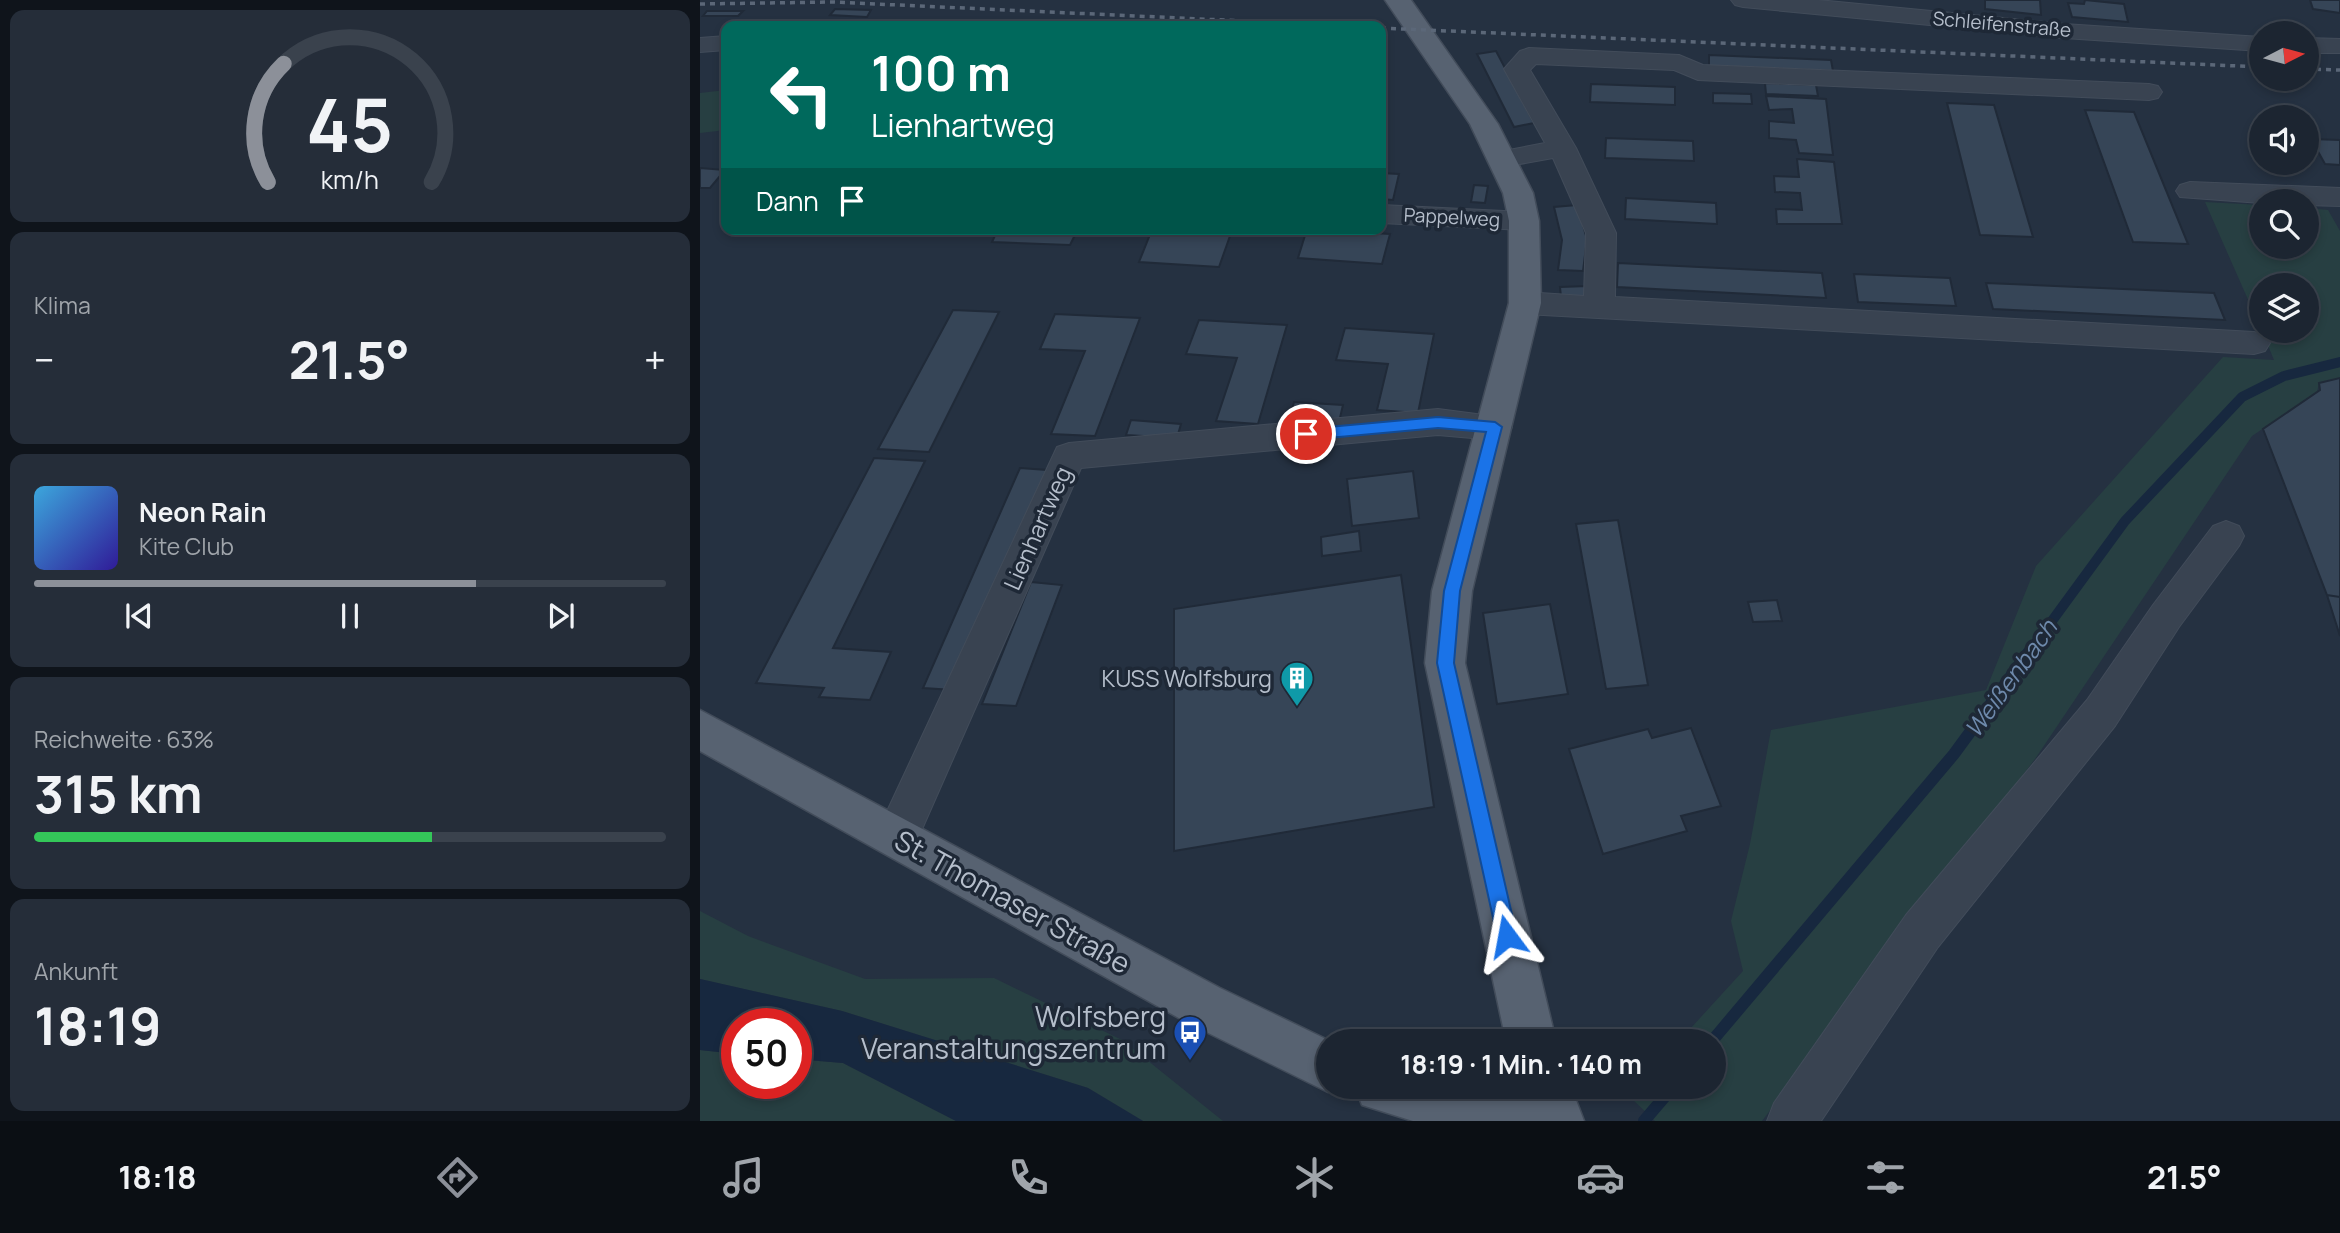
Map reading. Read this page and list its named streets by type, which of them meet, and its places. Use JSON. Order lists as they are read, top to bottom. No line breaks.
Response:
{"streets":{"main road":["St. Thomaser Straße"],"street":["Schleifenstraße","Pappelweg","Lienhartweg"]},"crossings":[["Lienhartweg","St. Thomaser Straße"]],"water":["Weißenbach"],"places":{"building":["KUSS Wolfsburg"],"bus stop":["Wolfsberg Veranstaltungszentrum"]},"north":"right","page":{"turn":["100 m","Lienhartweg"],"then":"Dann","tile":["Klima",["Reichweite · 63%","315 km"],["Ankunft","18:19"]],"heat":["−","21.5°","+"],"song":["Neon Rain","Kite Club"],"limit":"50","trip":"18:19 · 1 Min. · 140 m","tabs":["18:18","21.5°"],"gauge":["45","km/h"]}}
